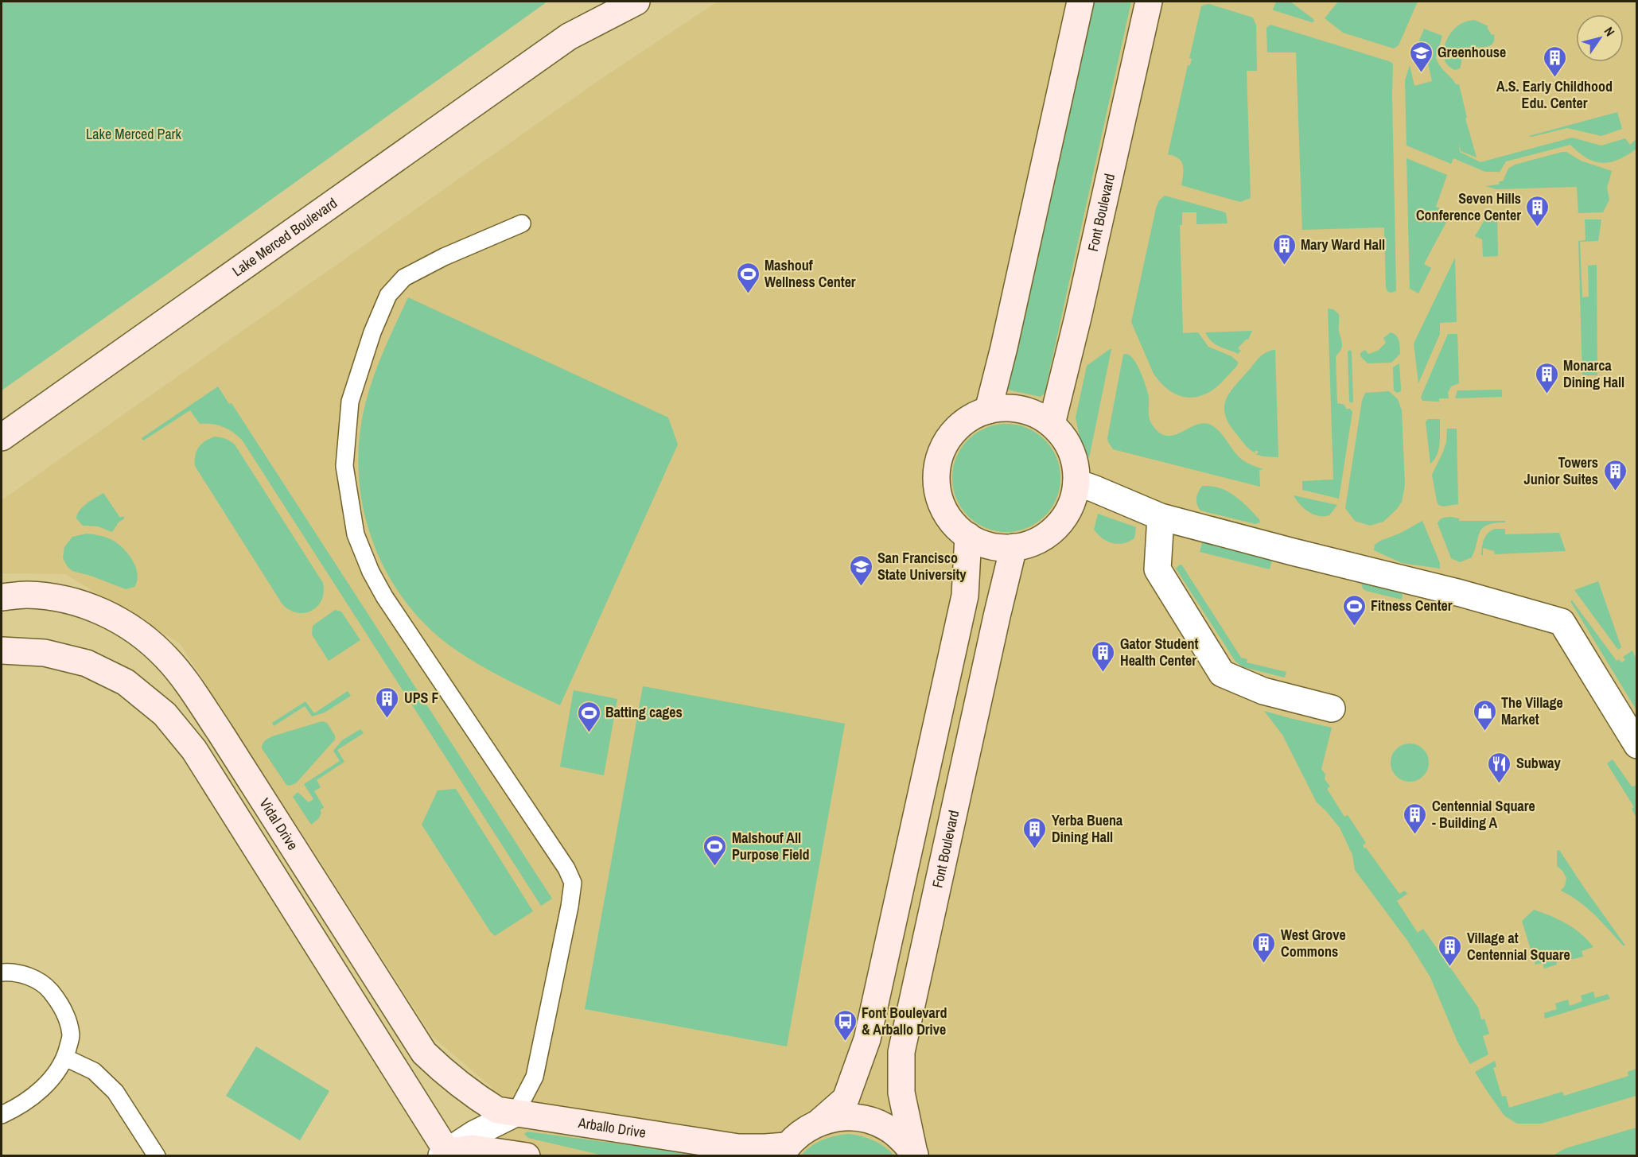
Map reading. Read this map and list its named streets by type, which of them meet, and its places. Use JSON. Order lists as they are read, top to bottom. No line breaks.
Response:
{"streets":{"street":["Font Boulevard","Lake Merced Boulevard","Vidal Drive","Arballo Drive"]},"crossings":[["Vidal Drive","Arballo Drive"]],"parks":["Lake Merced Park"],"places":{"school or university":["Greenhouse","San Francisco State University"],"building":["A.S. Early Childhood Edu. Center","Seven Hills Conference Center","Mary Ward Hall","Monarca Dining Hall","Towers Junior Suites","Gator Student Health Center","UPS F","Centennial Square - Building A","Yerba Buena Dining Hall","West Grove Commons","Village at Centennial Square"],"sports":["Mashouf Wellness Center","Fitness Center","Batting cages","Malshouf All Purpose Field"],"shop":["The Village Market"],"restaurant":["Subway"],"bus stop":["Font Boulevard & Arballo Drive"]},"north":"top right"}
